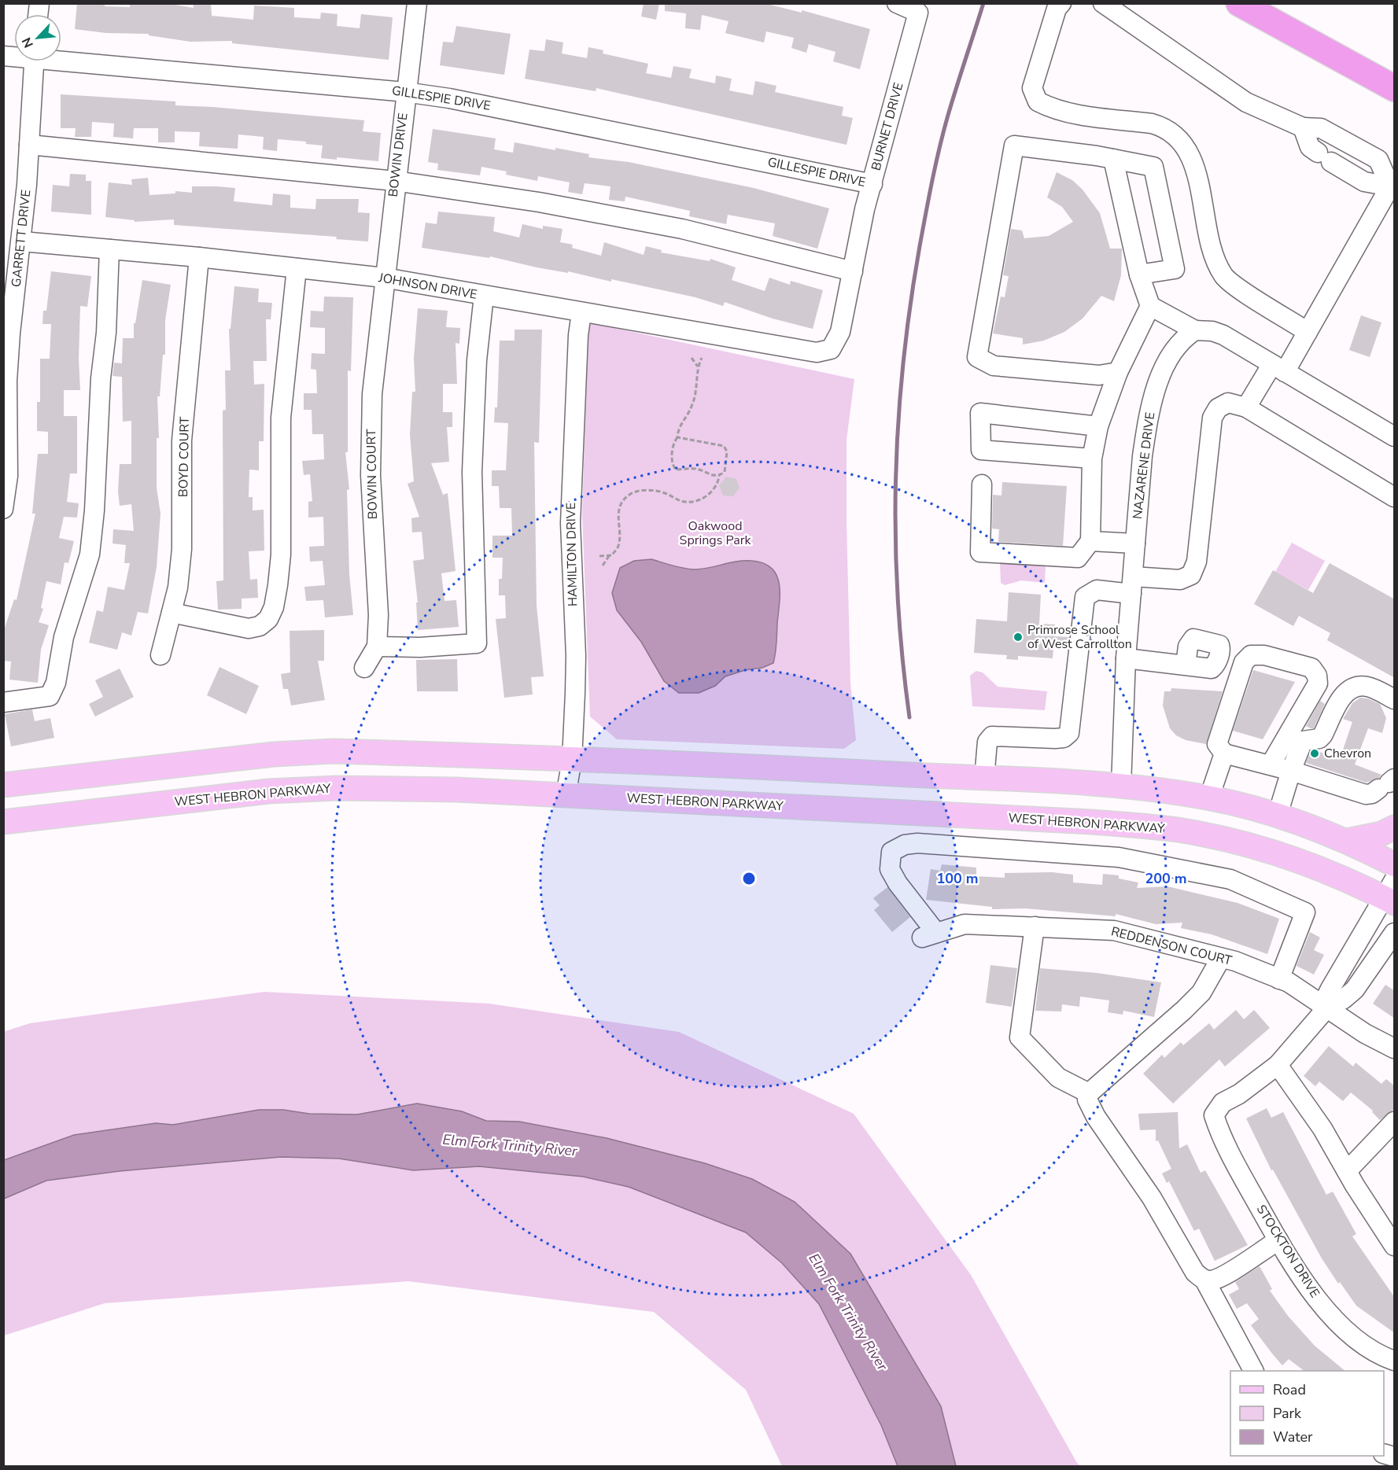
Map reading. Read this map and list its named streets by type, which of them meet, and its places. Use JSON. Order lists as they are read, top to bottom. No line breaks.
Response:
{"streets":{"main road":["WEST HEBRON PARKWAY"],"street":["GILLESPIE DRIVE","BURNET DRIVE","BOWIN DRIVE","GARRETT DRIVE","JOHNSON DRIVE","BOYD COURT","NAZARENE DRIVE","BOWIN COURT","HAMILTON DRIVE","REDDENSON COURT","STOCKTON DRIVE"]},"crossings":[["GILLESPIE DRIVE","BURNET DRIVE"],["GILLESPIE DRIVE","BOWIN DRIVE"],["BURNET DRIVE","JOHNSON DRIVE"],["BOWIN DRIVE","JOHNSON DRIVE"],["BOWIN DRIVE","BOWIN COURT"],["GARRETT DRIVE","JOHNSON DRIVE"],["JOHNSON DRIVE","BOYD COURT"],["JOHNSON DRIVE","BOWIN COURT"],["JOHNSON DRIVE","HAMILTON DRIVE"],["HAMILTON DRIVE","WEST HEBRON PARKWAY"]],"water":["Elm Fork Trinity River"],"parks":["Oakwood Springs Park"],"places":["Primrose School of West Carrollton","Chevron"],"legend":["Road","Park","Water"],"north":"bottom left","rings":["100 m","200 m"]}
